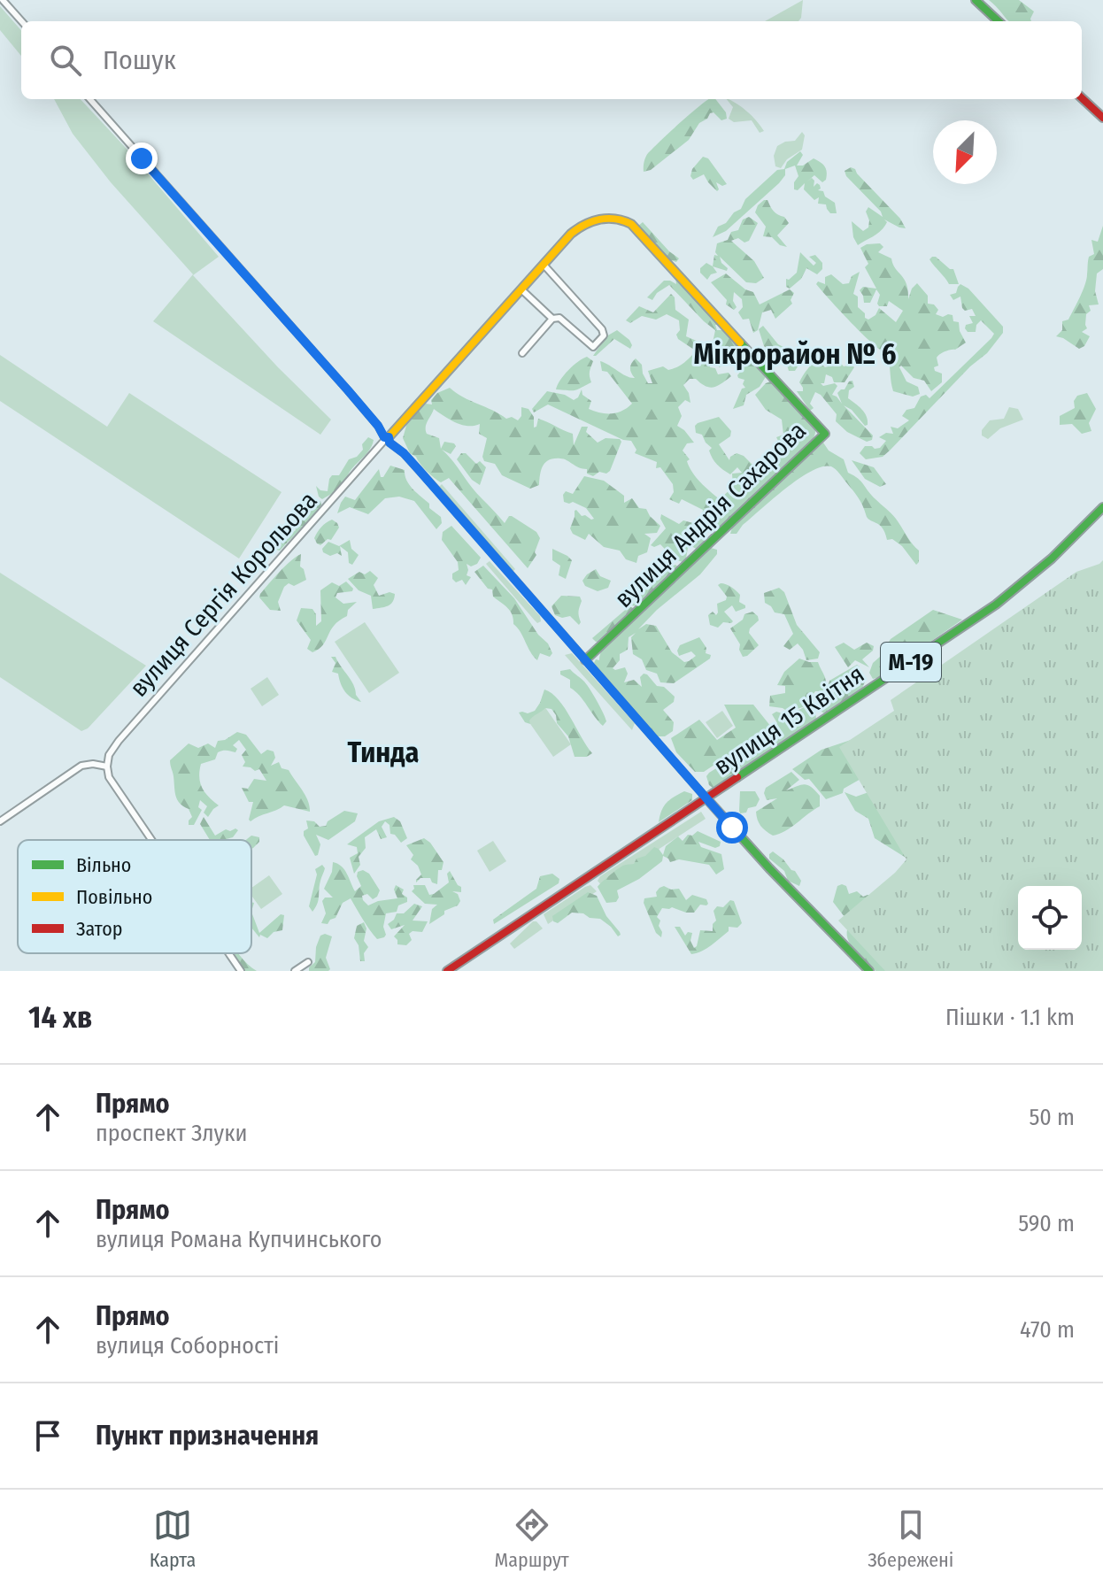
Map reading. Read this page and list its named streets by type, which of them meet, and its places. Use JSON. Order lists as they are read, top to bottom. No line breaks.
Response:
{"streets":{"main road":["вулиця Андрія Сахарова","вулиця Сергія Корольова","М-19","вулиця 15 Квітня"]},"crossings":[["вулиця Андрія Сахарова","вулиця Сергія Корольова"]],"districts":["Мікрорайон № 6","Тинда"],"legend":["Вільно","Повільно","Затор"],"north":"bottom left","page":{"search":"Пошук","heading":["14 хв","Пішки · 1.1 km"],"list":[["Прямо","проспект Злуки","50 m"],["Прямо","вулиця Романа Купчинського","590 m"],["Прямо","вулиця Соборності","470 m"],"Пункт призначення"],"nav":["Карта","Маршрут","Збережені"]}}
